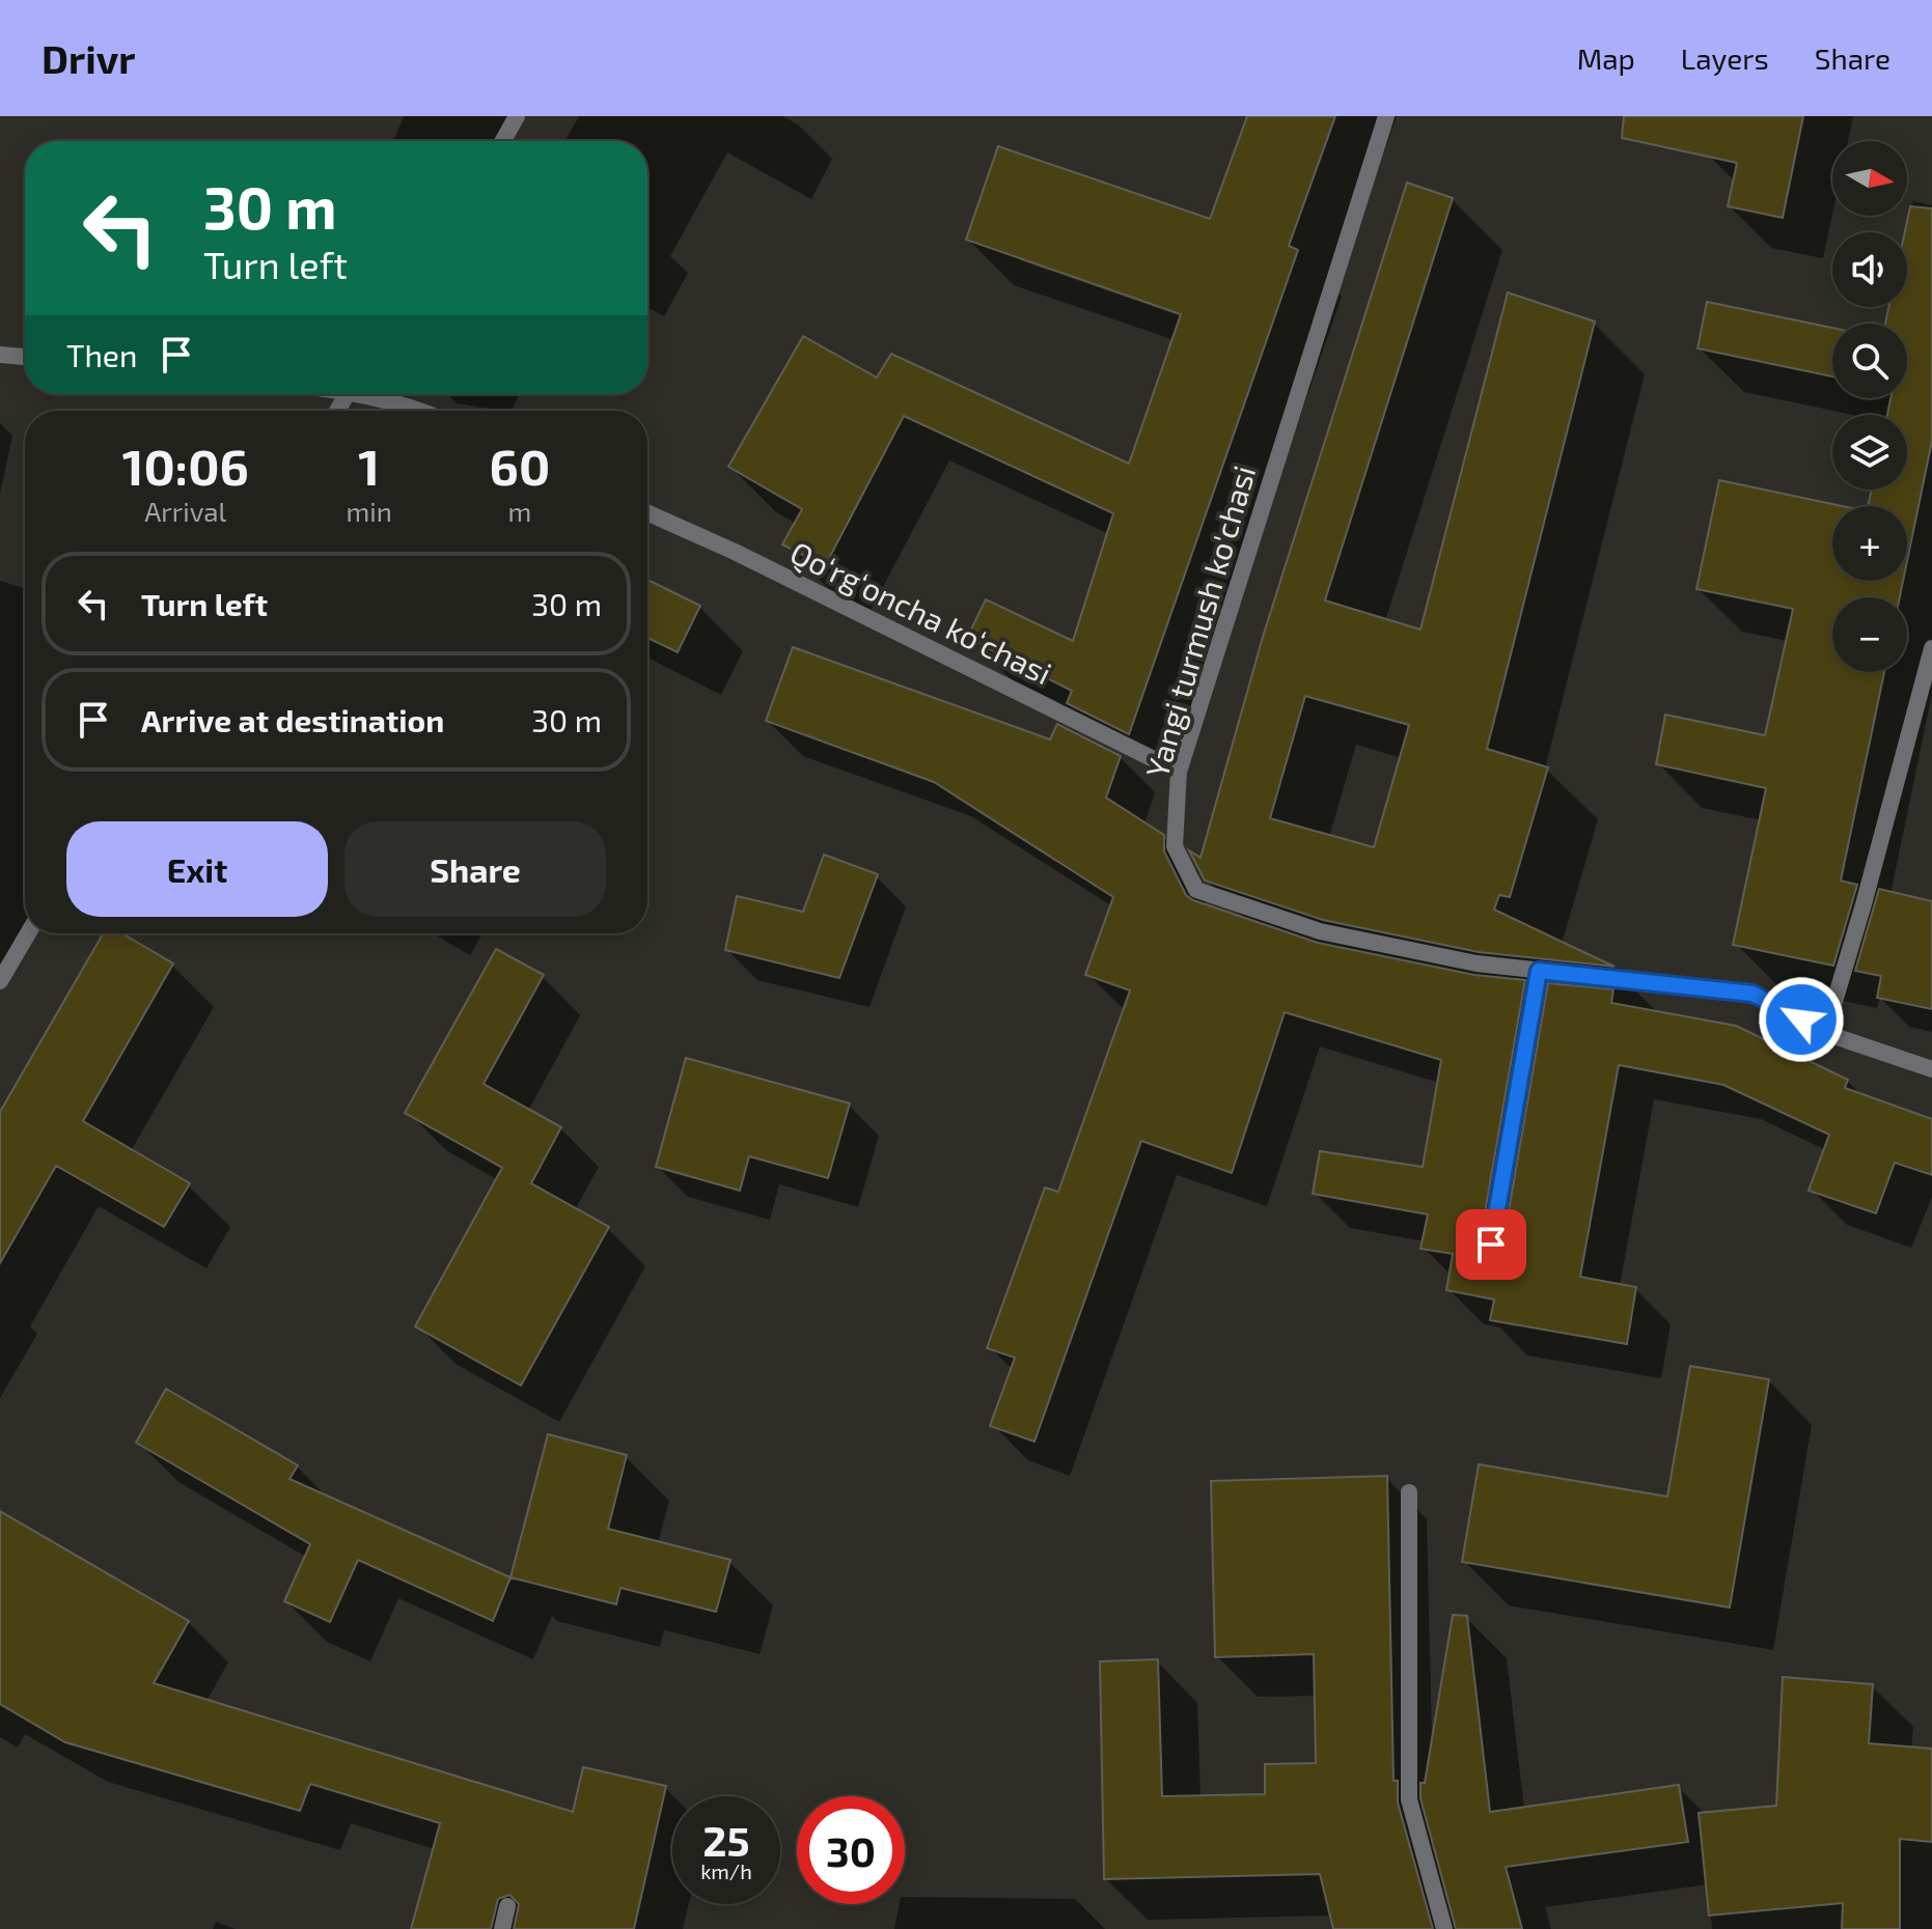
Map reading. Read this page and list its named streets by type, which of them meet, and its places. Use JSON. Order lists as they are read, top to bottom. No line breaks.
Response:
{"streets":{"street":["Qo‘rg‘oncha ko‘chasi","Yangi turmush ko'chasi"]},"crossings":[["Qo‘rg‘oncha ko‘chasi","Yangi turmush ko'chasi"]],"north":"right","page":{"header":"Drivr","nav":["Map","Layers","Share"],"map_buttons":["+","−"],"turn":["30 m","Turn left"],"then":"Then","eta":["10:06","Arrival","1","min","60","m"],"list":[{"name":"Turn left","value":"30 m"},{"name":"Arrive at destination","value":"30 m"}],"buttons":["Exit","Share"],"speed":"25 km/h","limit":"30"}}
